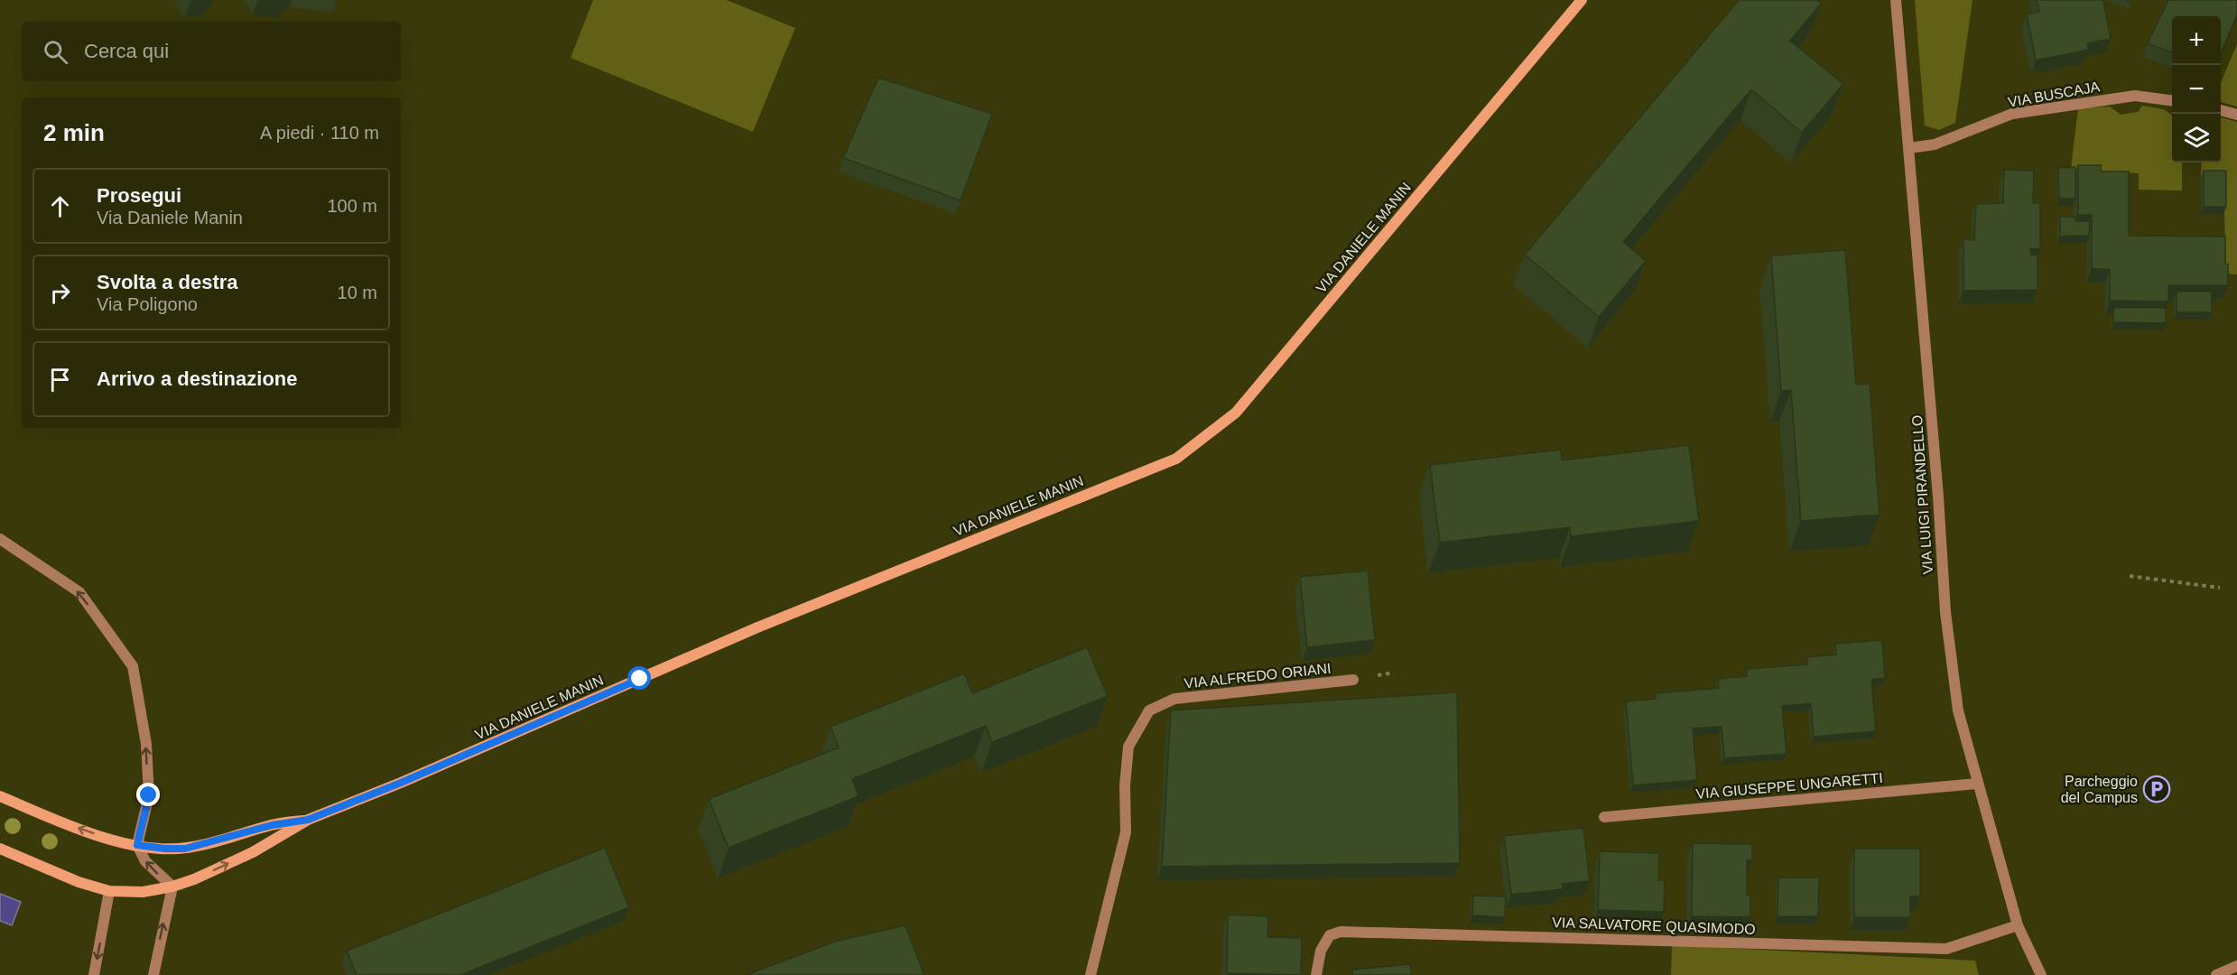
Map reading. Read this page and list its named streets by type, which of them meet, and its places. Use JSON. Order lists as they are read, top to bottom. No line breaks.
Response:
{"streets":{"main road":["VIA DANIELE MANIN"],"street":["VIA BUSCAJA","VIA LUIGI PIRANDELLO","VIA ALFREDO ORIANI","VIA GIUSEPPE UNGARETTI","VIA SALVATORE QUASIMODO"]},"crossings":[["VIA BUSCAJA","VIA LUIGI PIRANDELLO"],["VIA LUIGI PIRANDELLO","VIA GIUSEPPE UNGARETTI"],["VIA LUIGI PIRANDELLO","VIA SALVATORE QUASIMODO"]],"places":{"parking":["Parcheggio del Campus"]},"page":{"map_buttons":["+","−"],"search":"Cerca qui","heading":["2 min","A piedi · 110 m"],"list":[["Prosegui","Via Daniele Manin","100 m"],["Svolta a destra","Via Poligono","10 m"],"Arrivo a destinazione"]}}
